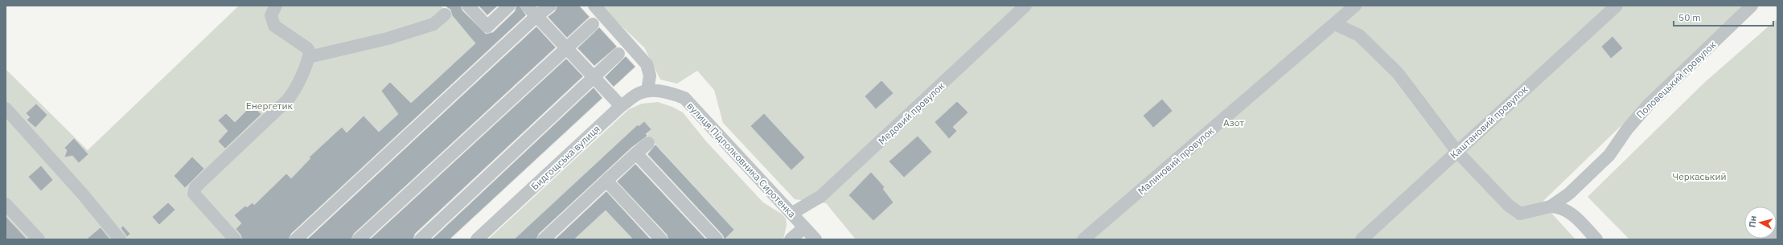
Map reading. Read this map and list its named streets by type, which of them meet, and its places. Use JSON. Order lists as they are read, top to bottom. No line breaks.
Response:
{"streets":{"street":["Половецький провулок","Медовий провулок","Каштановий провулок","Бидгощська вулиця","вулиця Підполковника Сиротенка","Малиновий провулок"]},"crossings":[["Половецький провулок","Каштановий провулок"],["Медовий провулок","вулиця Підполковника Сиротенка"],["Бидгощська вулиця","вулиця Підполковника Сиротенка"]],"parks":["Енергетик","Азот","Черкаський"],"scale_bar":"50 m","north":"left"}
